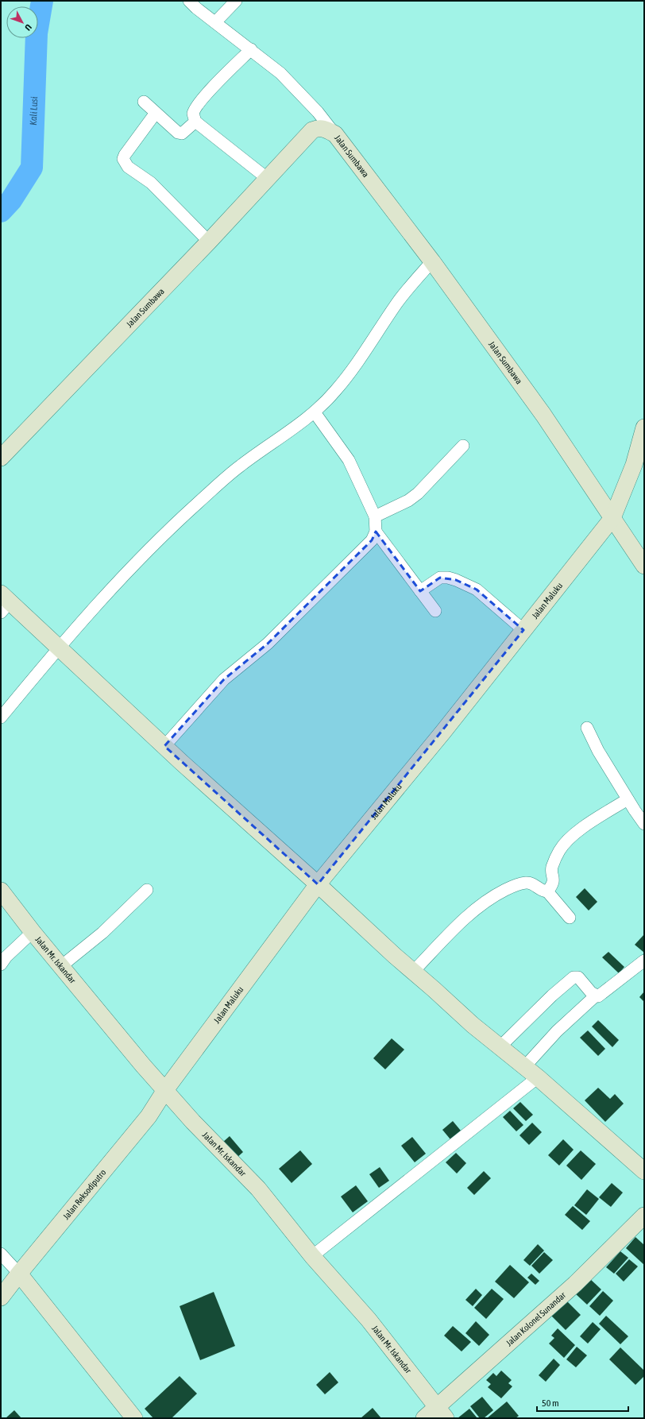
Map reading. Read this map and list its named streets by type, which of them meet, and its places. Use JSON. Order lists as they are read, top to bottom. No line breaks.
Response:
{"streets":{"main road":["Jalan Sumbawa","Jalan Maluku","Jalan Mr. Iskandar","Jalan Reksodiputro","Jalan Kolonel Sunandar"]},"crossings":[["Jalan Sumbawa","Jalan Maluku"],["Jalan Maluku","Jalan Mr. Iskandar"],["Jalan Maluku","Jalan Reksodiputro"],["Jalan Mr. Iskandar","Jalan Reksodiputro"],["Jalan Mr. Iskandar","Jalan Kolonel Sunandar"]],"water":["Kali Lusi"],"scale_bar":"50 m","north":"bottom right"}
